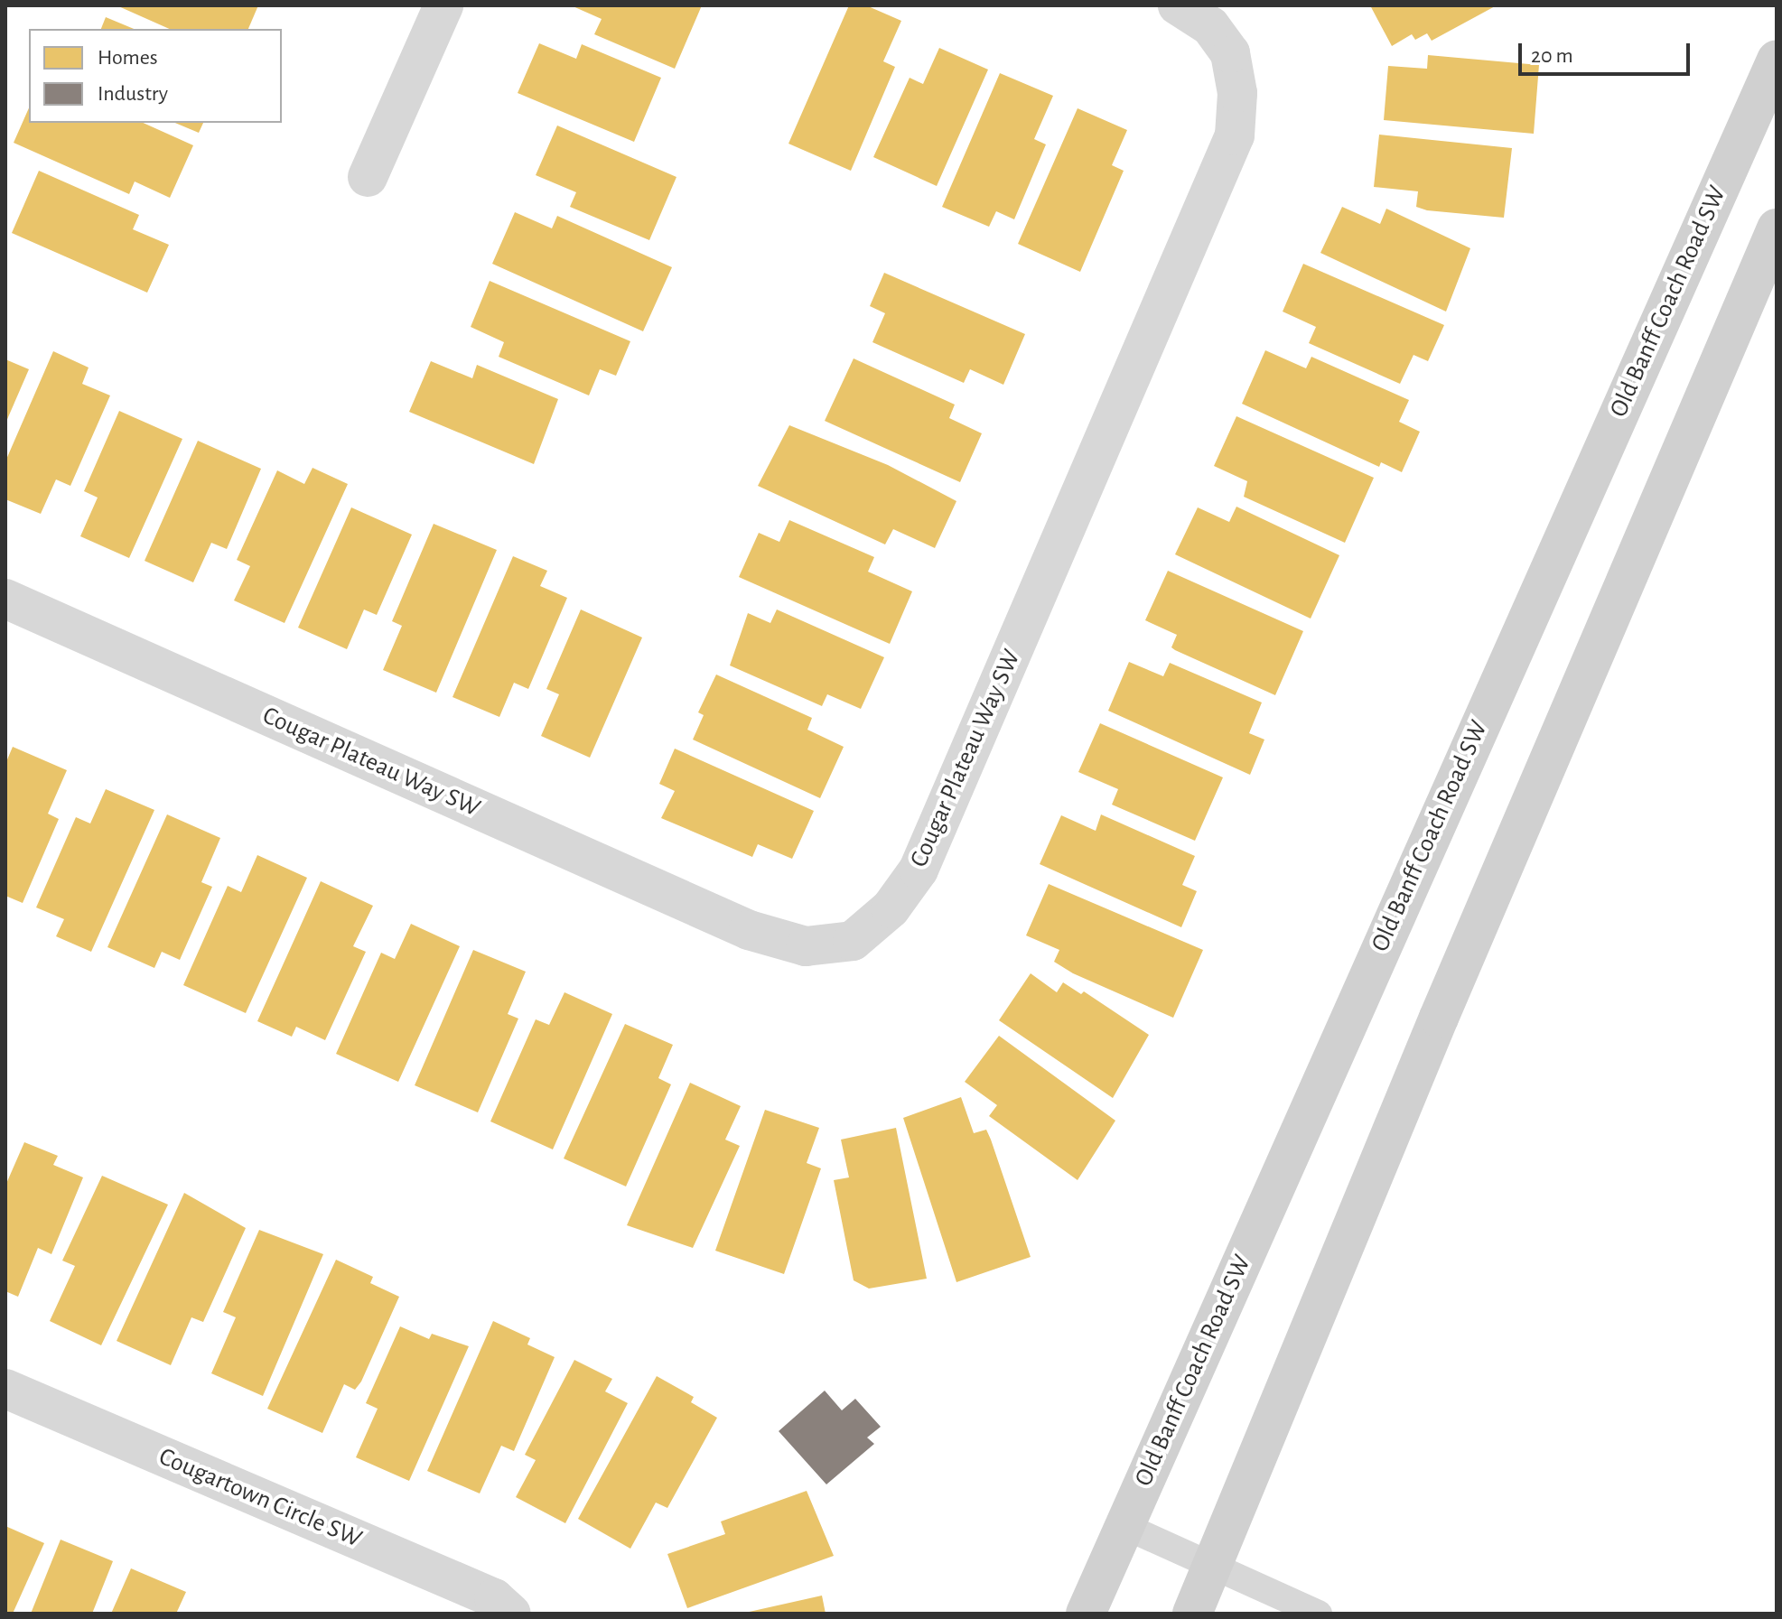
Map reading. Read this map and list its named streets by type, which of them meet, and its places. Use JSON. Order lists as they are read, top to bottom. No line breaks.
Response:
{"streets":{"main road":["Old Banff Coach Road SW"],"street":["Cougar Plateau Way SW","Cougartown Circle SW"]},"legend":["Homes","Industry"],"scale_bar":"20 m"}
